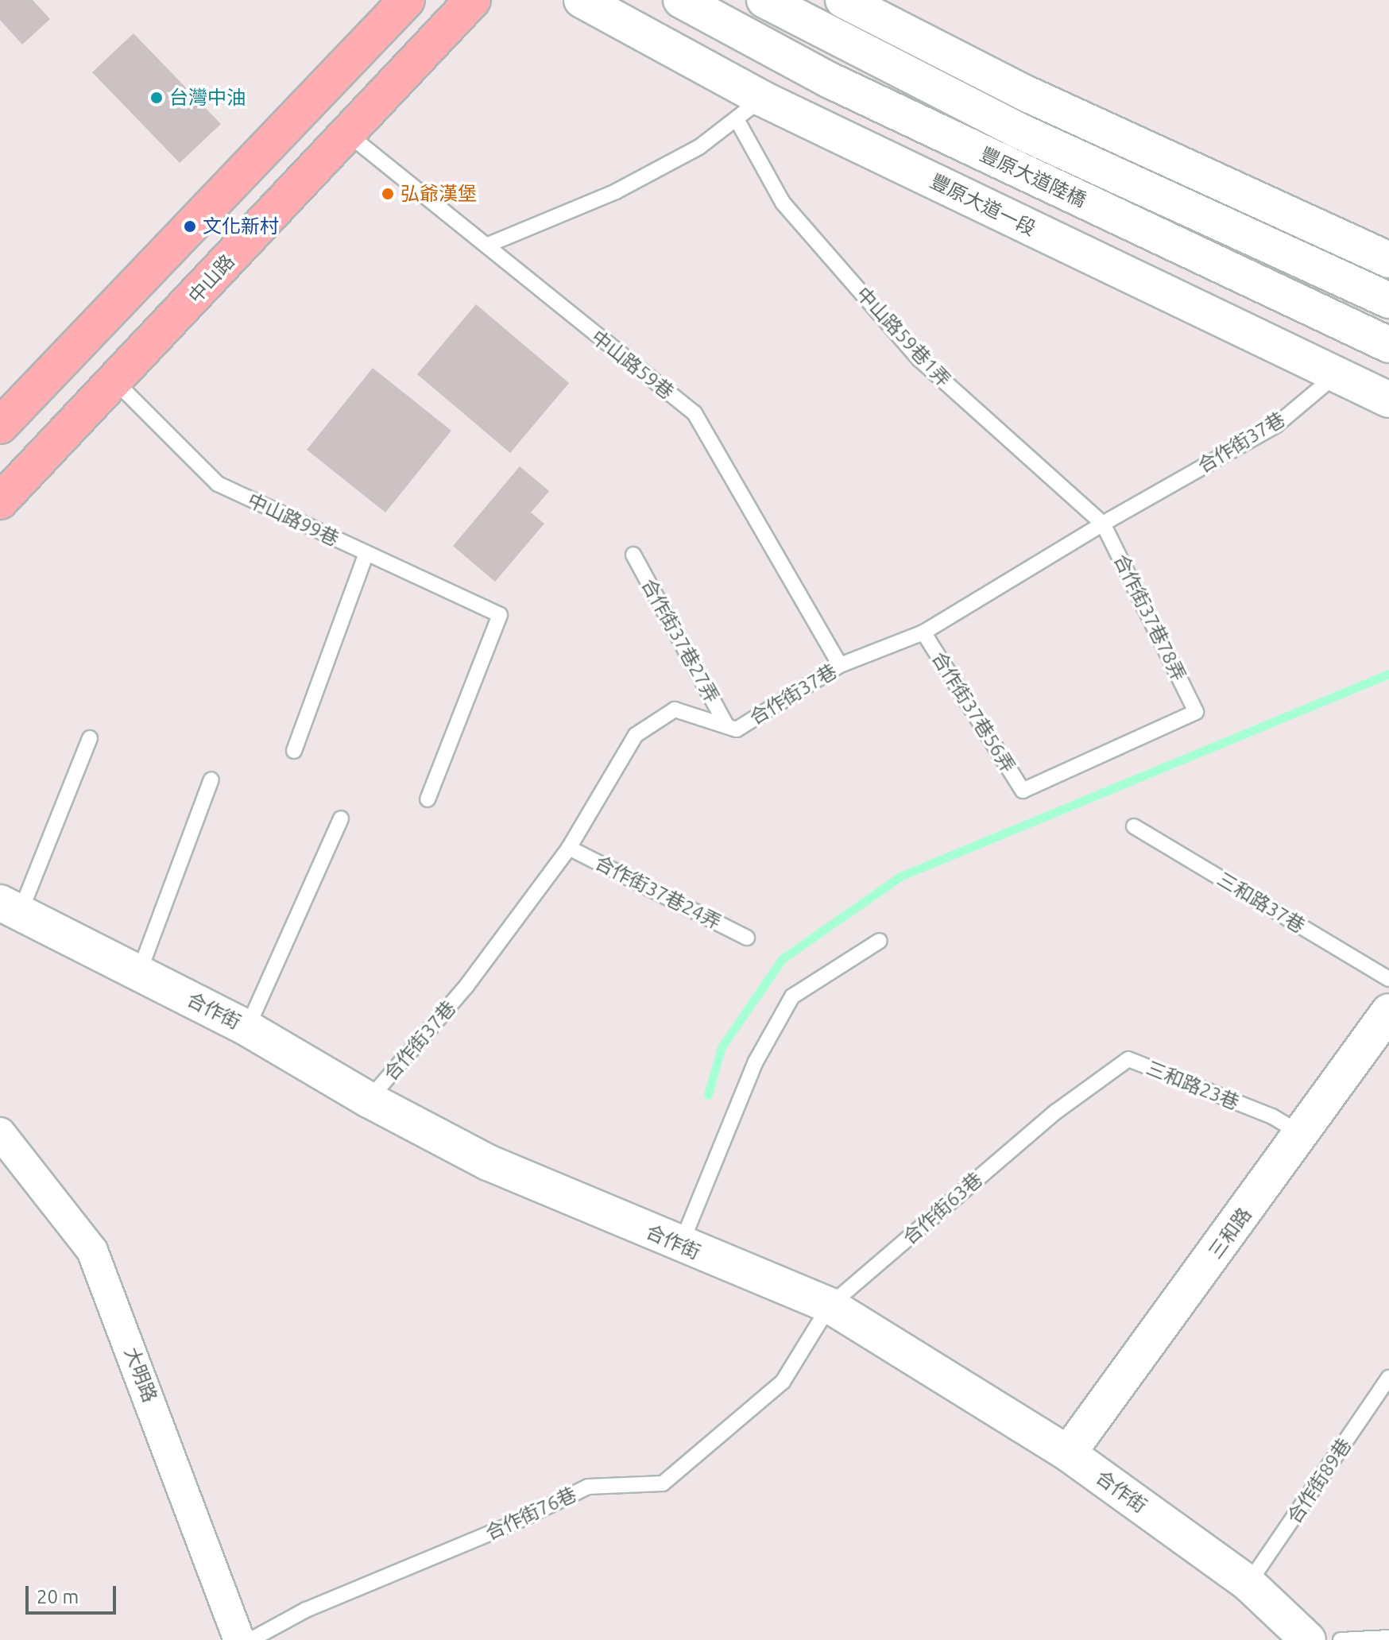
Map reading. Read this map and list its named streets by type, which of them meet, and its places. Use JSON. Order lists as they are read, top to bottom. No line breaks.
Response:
{"streets":{"main road":["中山路"],"street":["豐原大道陸橋","豐原大道一段","合作街","三和路","大明路"],"lane":["中山路59巷1弄","中山路59巷","合作街37巷","中山路99巷","合作街37巷78弄","合作街37巷27弄","合作街37巷56弄","合作街37巷24弄","三和路37巷","三和路23巷","合作街63巷","合作街89巷","合作街76巷"]},"crossings":[["豐原大道一段","中山路59巷1弄"],["豐原大道一段","合作街37巷"],["中山路","中山路59巷"],["中山路","中山路99巷"],["中山路59巷1弄","合作街37巷"],["中山路59巷1弄","合作街37巷78弄"],["中山路59巷","合作街37巷"],["合作街37巷","合作街37巷78弄"],["合作街37巷","合作街37巷27弄"],["合作街37巷","合作街37巷56弄"],["合作街37巷","合作街37巷24弄"],["合作街37巷","合作街"],["合作街37巷78弄","合作街37巷56弄"],["合作街","合作街63巷"],["合作街","三和路"],["合作街","合作街89巷"],["合作街","合作街76巷"],["三和路23巷","合作街63巷"],["三和路23巷","三和路"],["合作街63巷","合作街76巷"]],"places":["台灣中油","弘爺漢堡","文化新村"],"scale_bar":"20 m"}
